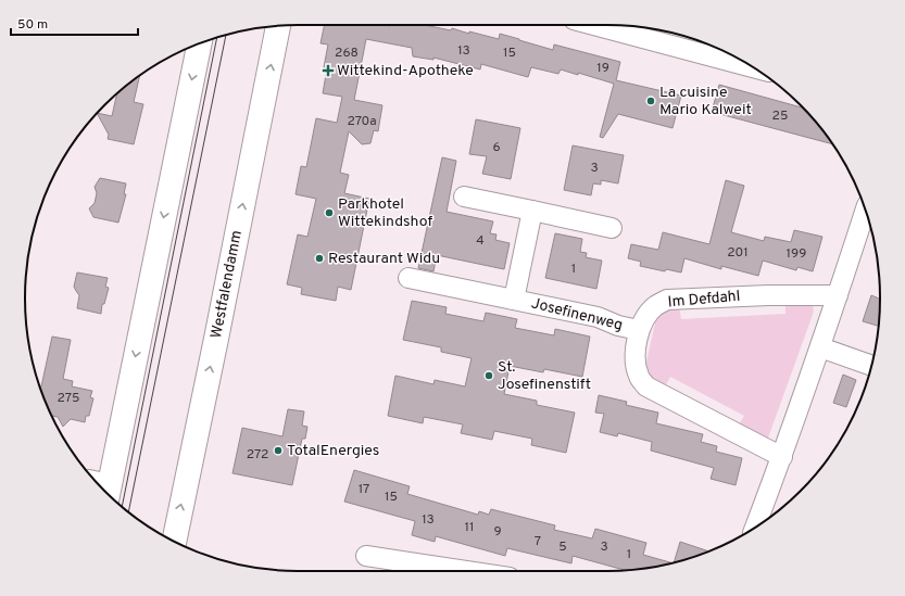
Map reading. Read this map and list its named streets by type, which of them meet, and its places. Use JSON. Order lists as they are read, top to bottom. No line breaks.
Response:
{"streets":{"main road":["Westfalendamm"],"street":["Im Defdahl","Josefinenweg"]},"crossings":[["Im Defdahl","Josefinenweg"]],"places":{"health":["Wittekind-Apotheke"],"other":["La cuisine Mario Kalweit","Parkhotel Wittekindshof","Restaurant Widu","St. Josefinenstift","TotalEnergies"]},"house_numbers":["13","268","15","19","25","270a","6","3","4","201","199","1","275","272","17","15","13","11","9","7","5","3","1"],"scale_bar":"50 m"}
